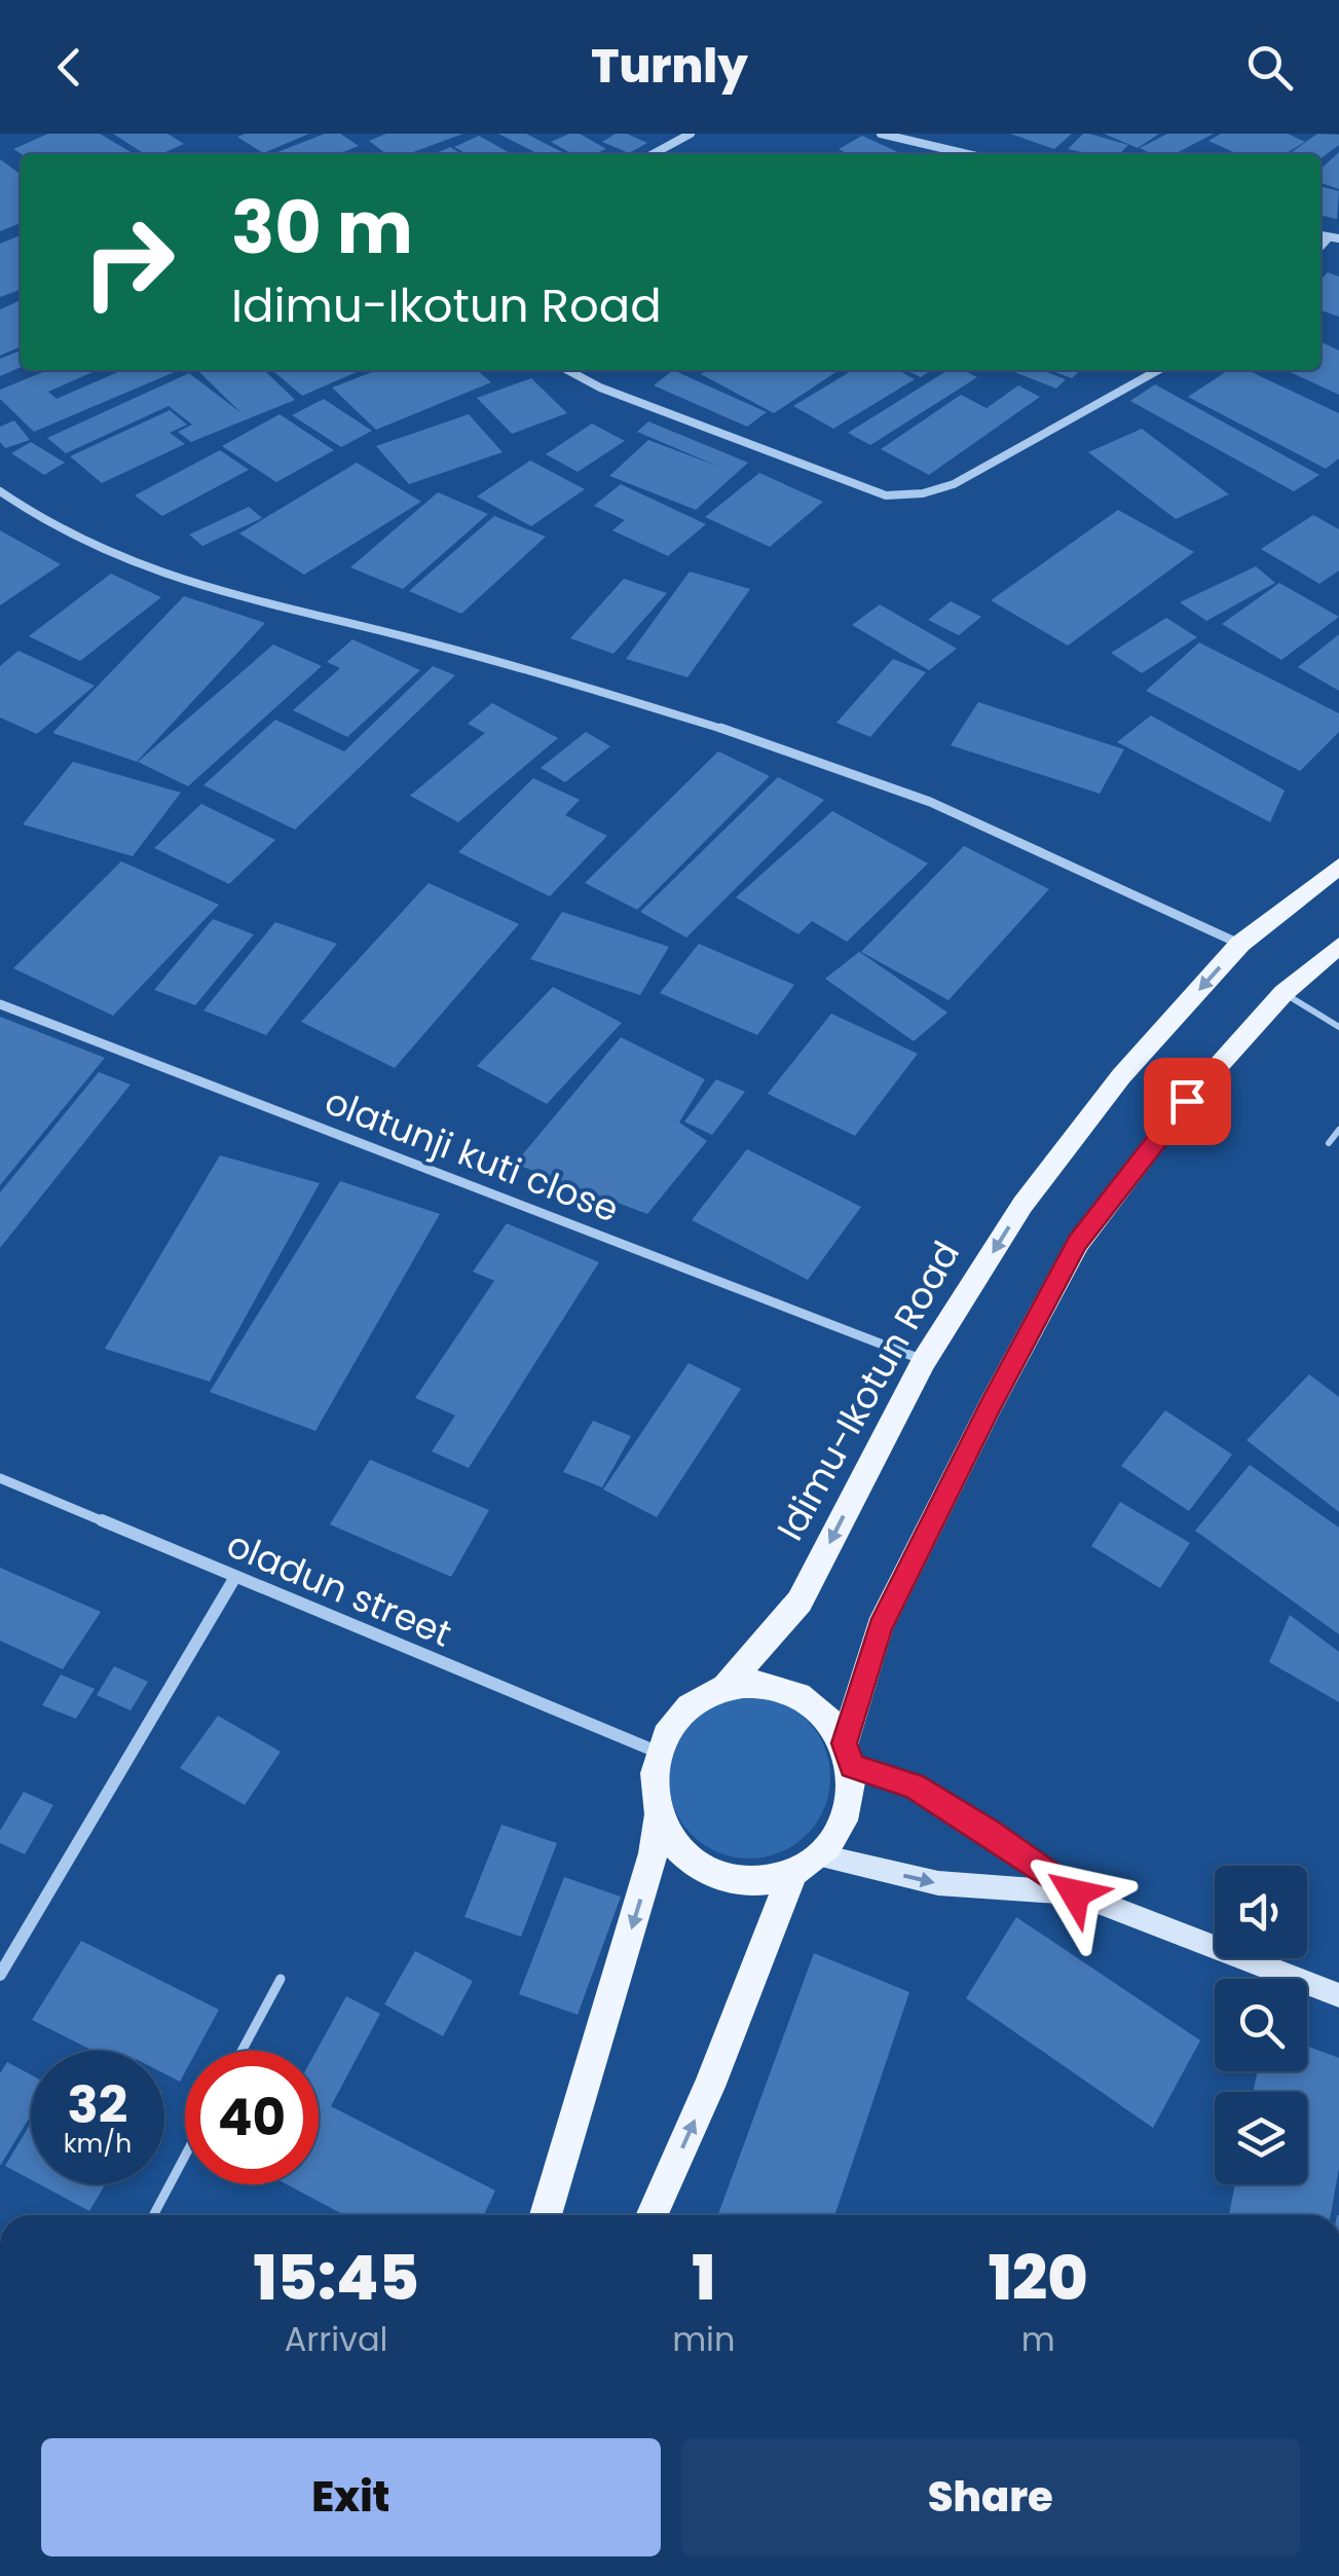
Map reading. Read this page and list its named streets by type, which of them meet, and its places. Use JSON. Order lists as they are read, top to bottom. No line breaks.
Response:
{"streets":{"main road":["Idimu-Ikotun Road"],"street":["olatunji kuti close","oladun street"]},"crossings":[["olatunji kuti close","Idimu-Ikotun Road"],["Idimu-Ikotun Road","oladun street"]],"page":{"header":"Turnly","turn":["30 m","Idimu-Ikotun Road"],"speed":"32 km/h","limit":"40","eta":["15:45","Arrival","1","min","120","m"],"buttons":["Exit","Share"]}}
